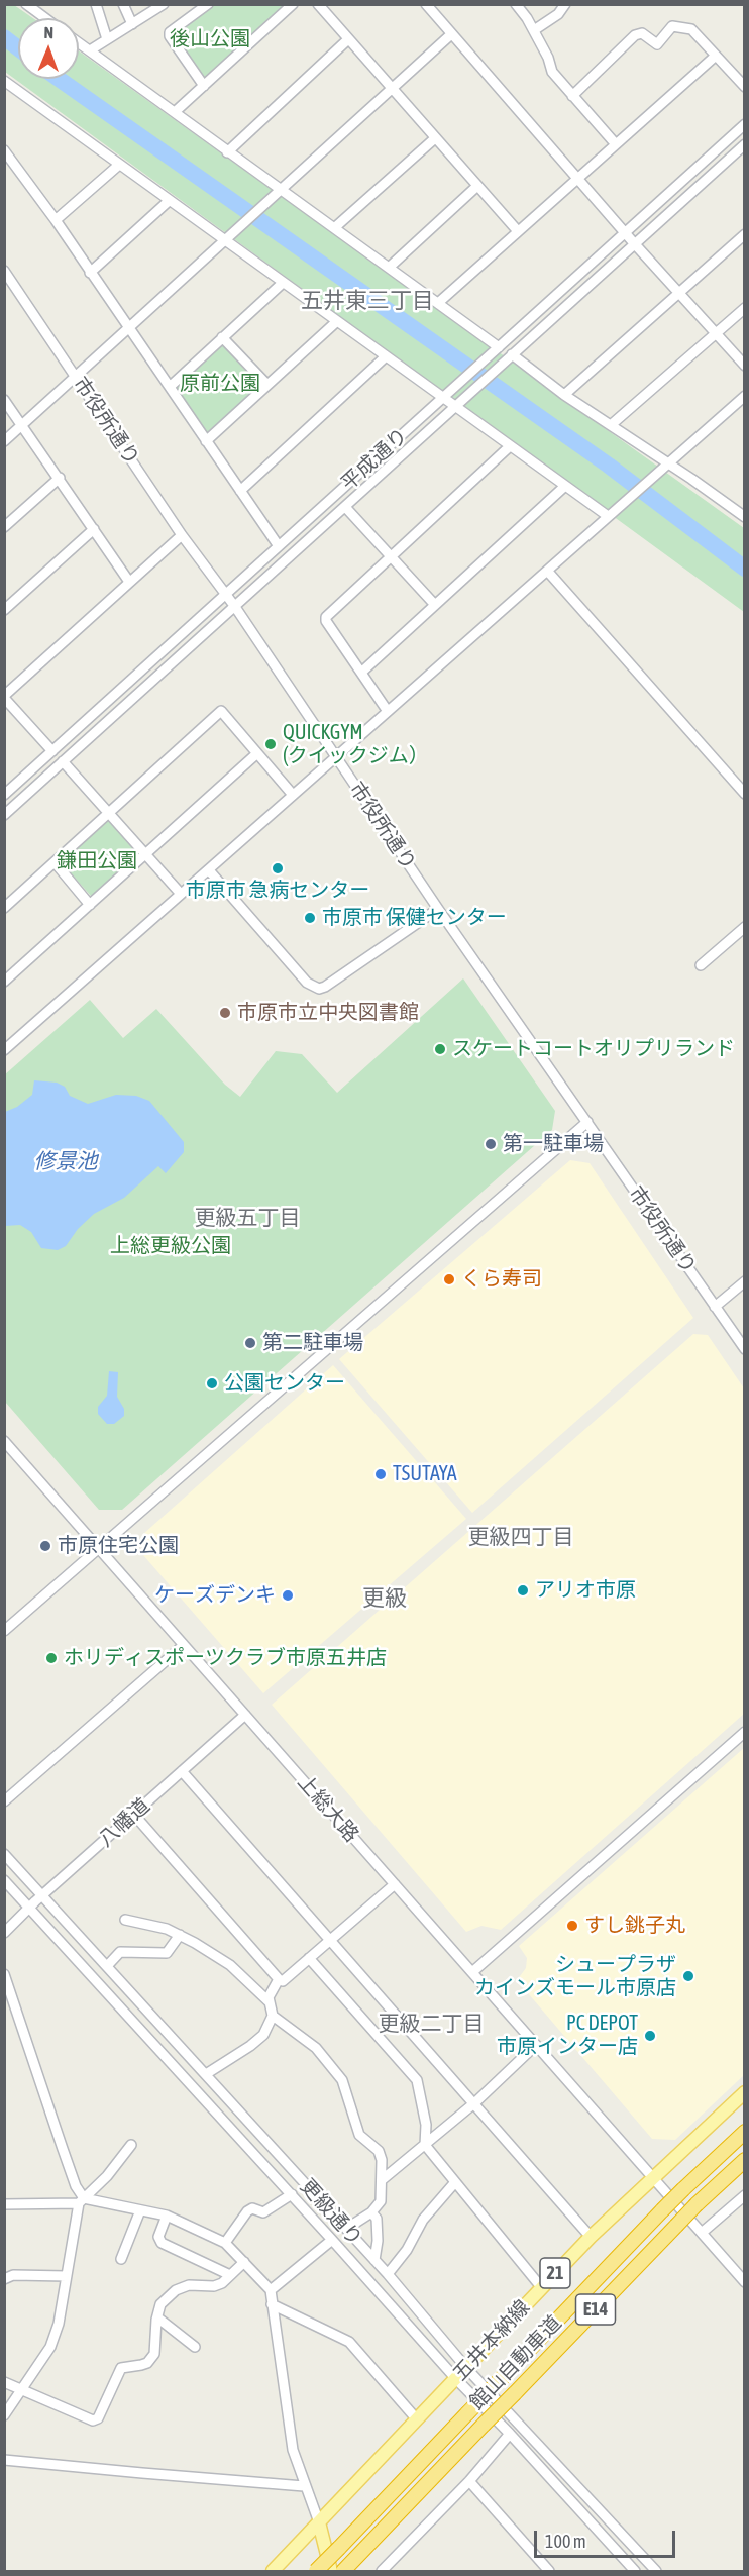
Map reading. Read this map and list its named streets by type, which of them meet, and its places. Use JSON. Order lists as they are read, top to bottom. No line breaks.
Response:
{"streets":{"highway":["E14","館山自動車道"],"main road":["21","五井本納線"],"street":["市役所通り","平成通り","上総大路","八幡道","更級通り"]},"crossings":[["市役所通り","平成通り"],["上総大路","八幡道"],["上総大路","五井本納線"],["八幡道","更級通り"],["更級通り","五井本納線"]],"districts":["五井東三丁目","更級五丁目","更級四丁目","更級","更級二丁目"],"water":["修景池"],"parks":["後山公園","原前公園","鎌田公園","上総更級公園"],"places":["QUICKGYM (クイックジム）","市原市 急病センター","市原市 保健センター","市原市立中央図書館","スケートコートオリプリランド","第一駐車場","くら寿司","第二駐車場","公園センター","TSUTAYA","市原住宅公園","アリオ市原","ケーズデンキ","ホリディスポーツクラブ市原五井店","すし銚子丸","シュープラザ カインズモール市原店","PC DEPOT 市原インター店"],"scale_bar":"100 m","north":"top"}
